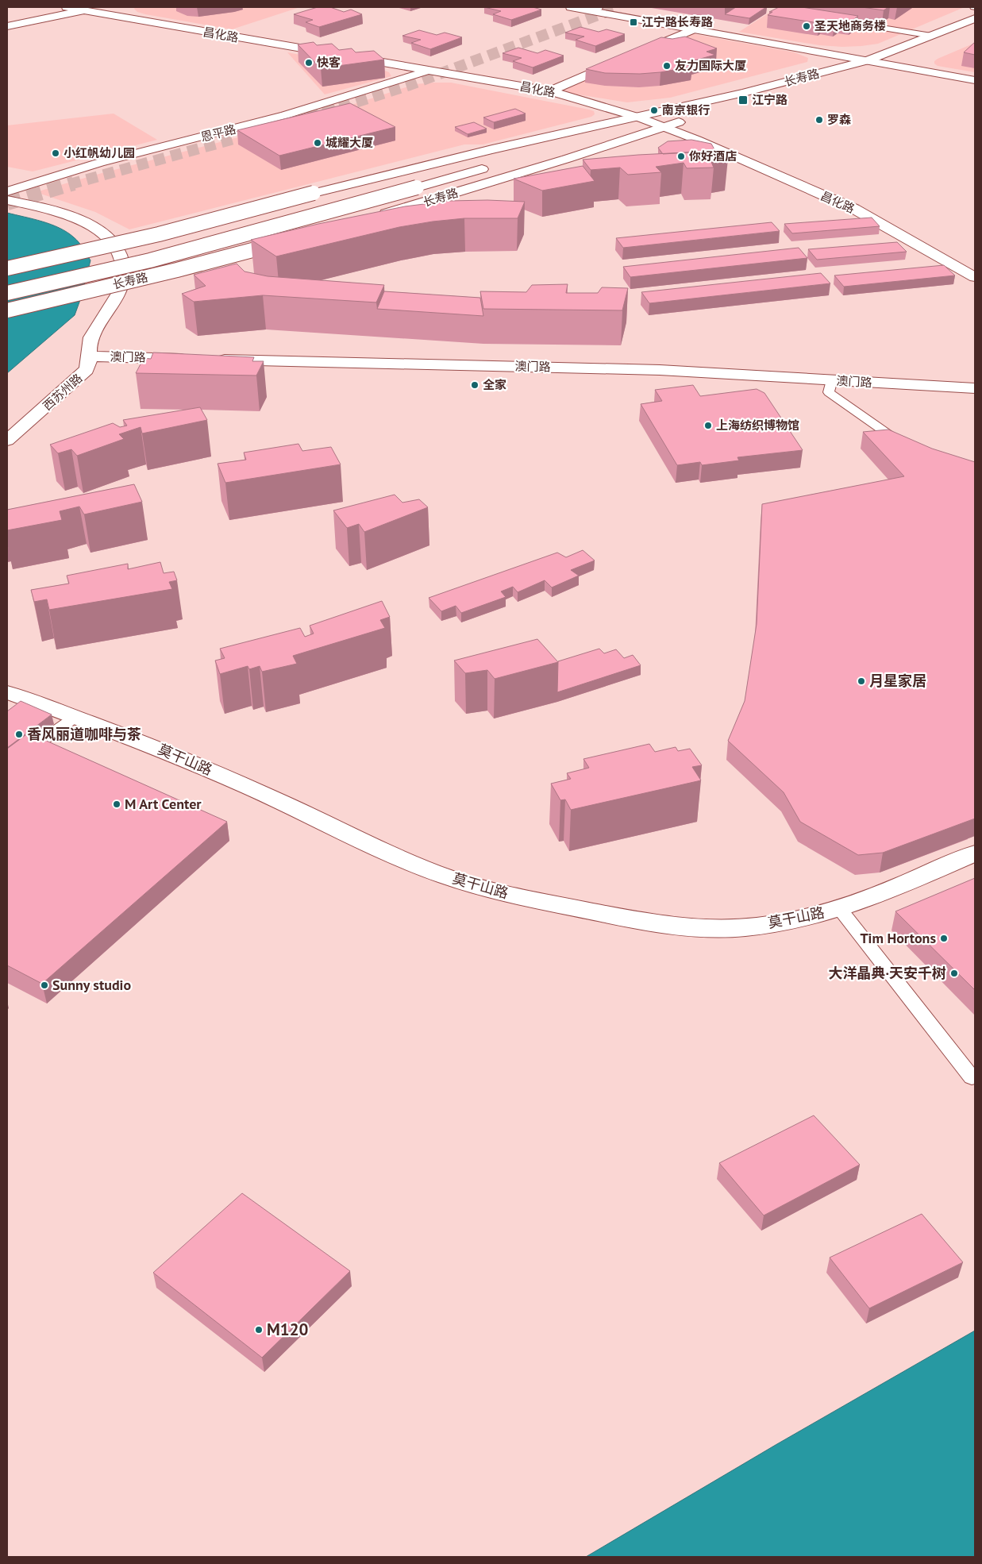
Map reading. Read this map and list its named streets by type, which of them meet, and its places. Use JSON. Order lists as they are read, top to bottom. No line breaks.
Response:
{"streets":{"street":["昌化路","长寿路","恩平路","澳门路","西苏州路","莫干山路"]},"crossings":[["昌化路","长寿路"],["昌化路","恩平路"],["澳门路","西苏州路"]],"places":{"transit":["江宁路长寿路","江宁路"],"other":["圣天地商务楼","快客","友力国际大厦","南京银行","罗森","城耀大厦","小红帆幼儿园","你好酒店","全家","上海纺织博物馆","月星家居","香风丽道咖啡与茶","M Art Center","Tim Hortons","大洋晶典·天安千树","Sunny studio","M120"]}}
